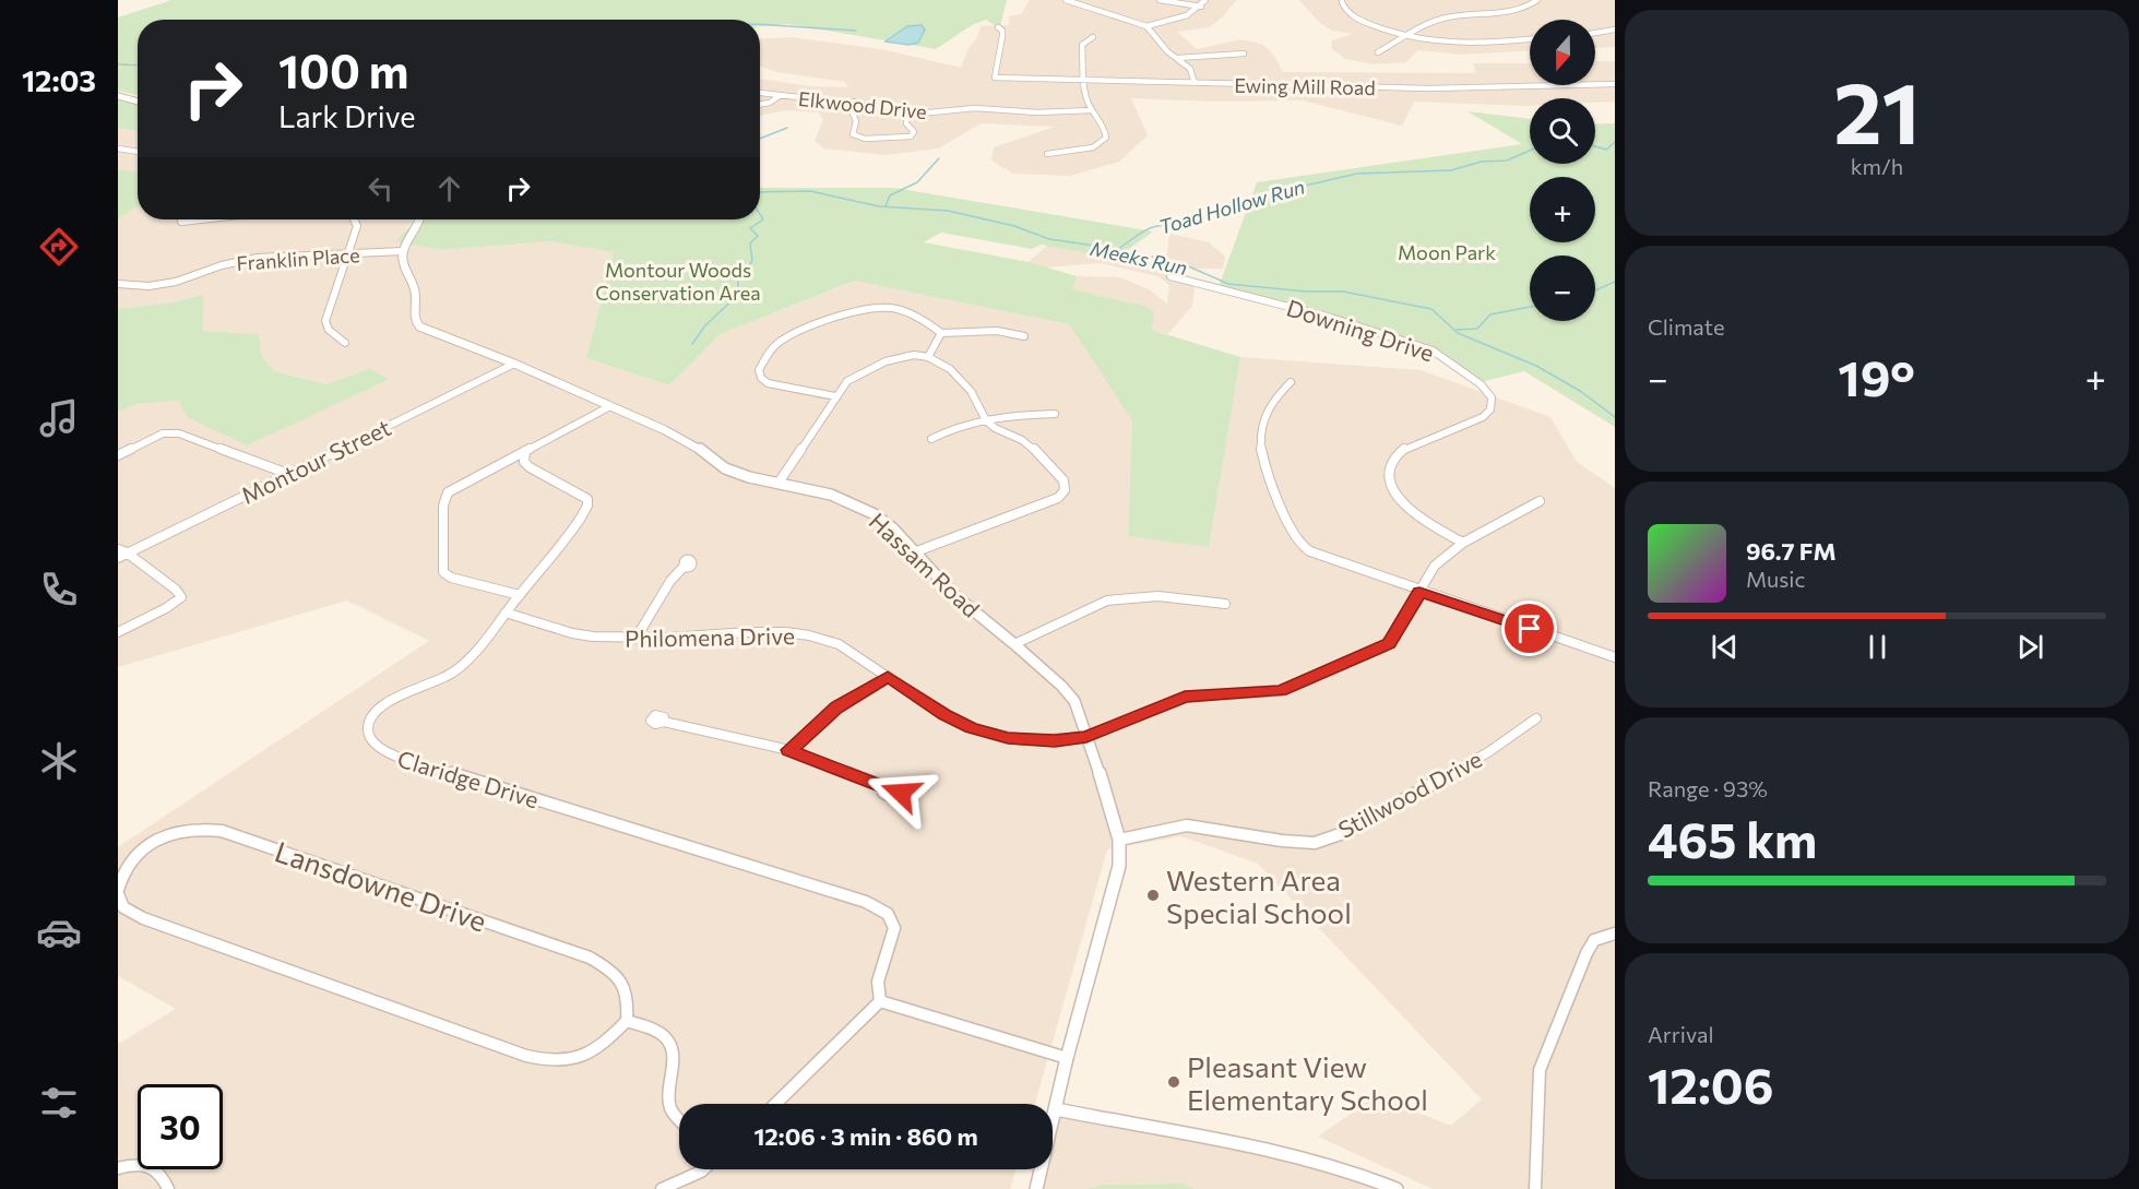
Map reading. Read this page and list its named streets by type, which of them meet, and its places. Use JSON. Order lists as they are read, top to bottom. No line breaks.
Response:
{"streets":{"street":["Ewing Mill Road","Elkwood Drive","Franklin Place","Downing Drive","Montour Street","Hassam Road","Philomena Drive","Claridge Drive","Stillwood Drive","Lansdowne Drive"]},"crossings":[["Franklin Place","Hassam Road"],["Downing Drive","Philomena Drive"],["Montour Street","Hassam Road"],["Hassam Road","Philomena Drive"],["Hassam Road","Stillwood Drive"],["Philomena Drive","Claridge Drive"]],"water":["Toad Hollow Run","Meeks Run"],"parks":["Moon Park","Montour Woods Conservation Area"],"places":["Western Area Special School","Pleasant View Elementary School"],"north":"bottom","page":{"tabs":"12:03","tile":[["21","km/h"],"Climate",["Range · 93%","465 km"],["Arrival","12:06"]],"map_buttons":["+","−"],"turn":["100 m","Lark Drive"],"heat":["−","19°","+"],"song":["96.7 FM","Music"],"limit":"30","trip":"12:06 · 3 min · 860 m"}}
